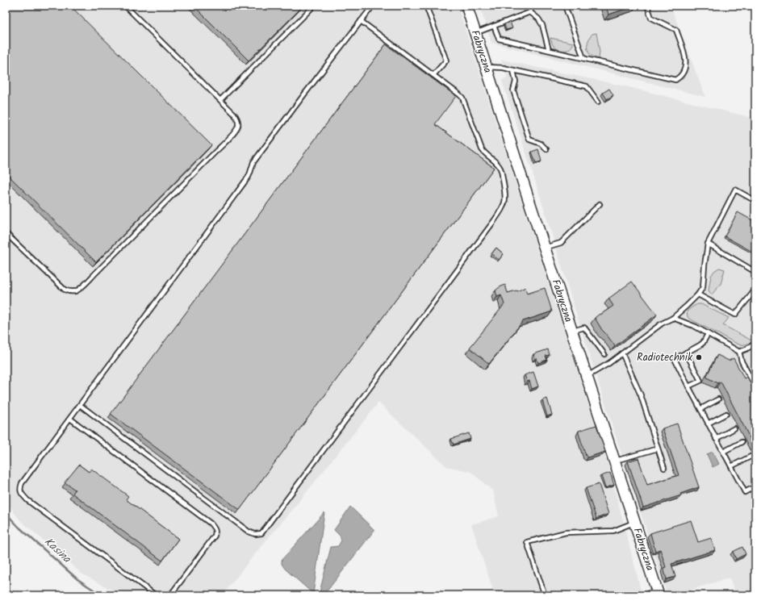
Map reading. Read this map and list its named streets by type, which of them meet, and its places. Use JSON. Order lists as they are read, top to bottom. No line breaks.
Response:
{"streets":{"main road":["Fabryczna"]},"water":["Kasina"],"places":["Radiotechnik"]}
